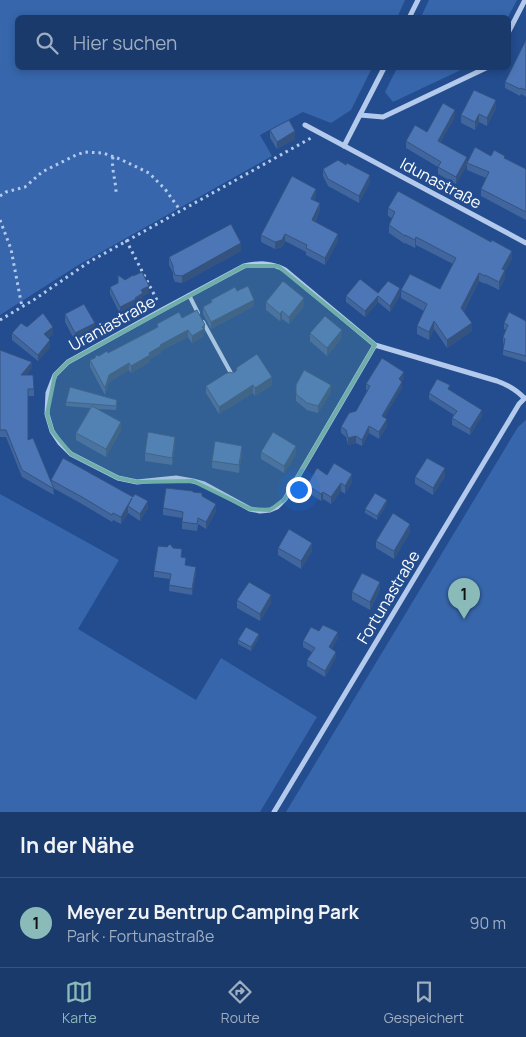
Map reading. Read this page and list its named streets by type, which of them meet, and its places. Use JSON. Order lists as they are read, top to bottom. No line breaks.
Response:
{"streets":{"street":["Idunastraße","Uraniastraße","Fortunastraße"]},"crossings":[["Uraniastraße","Fortunastraße"]],"page":{"search":"Hier suchen","pins":"1","heading":"In der Nähe","list":[{"mark":"1","name":"Meyer zu Bentrup Camping Park","note":"Park · Fortunastraße","value":"90 m"}],"nav":["Karte","Route","Gespeichert"]}}
